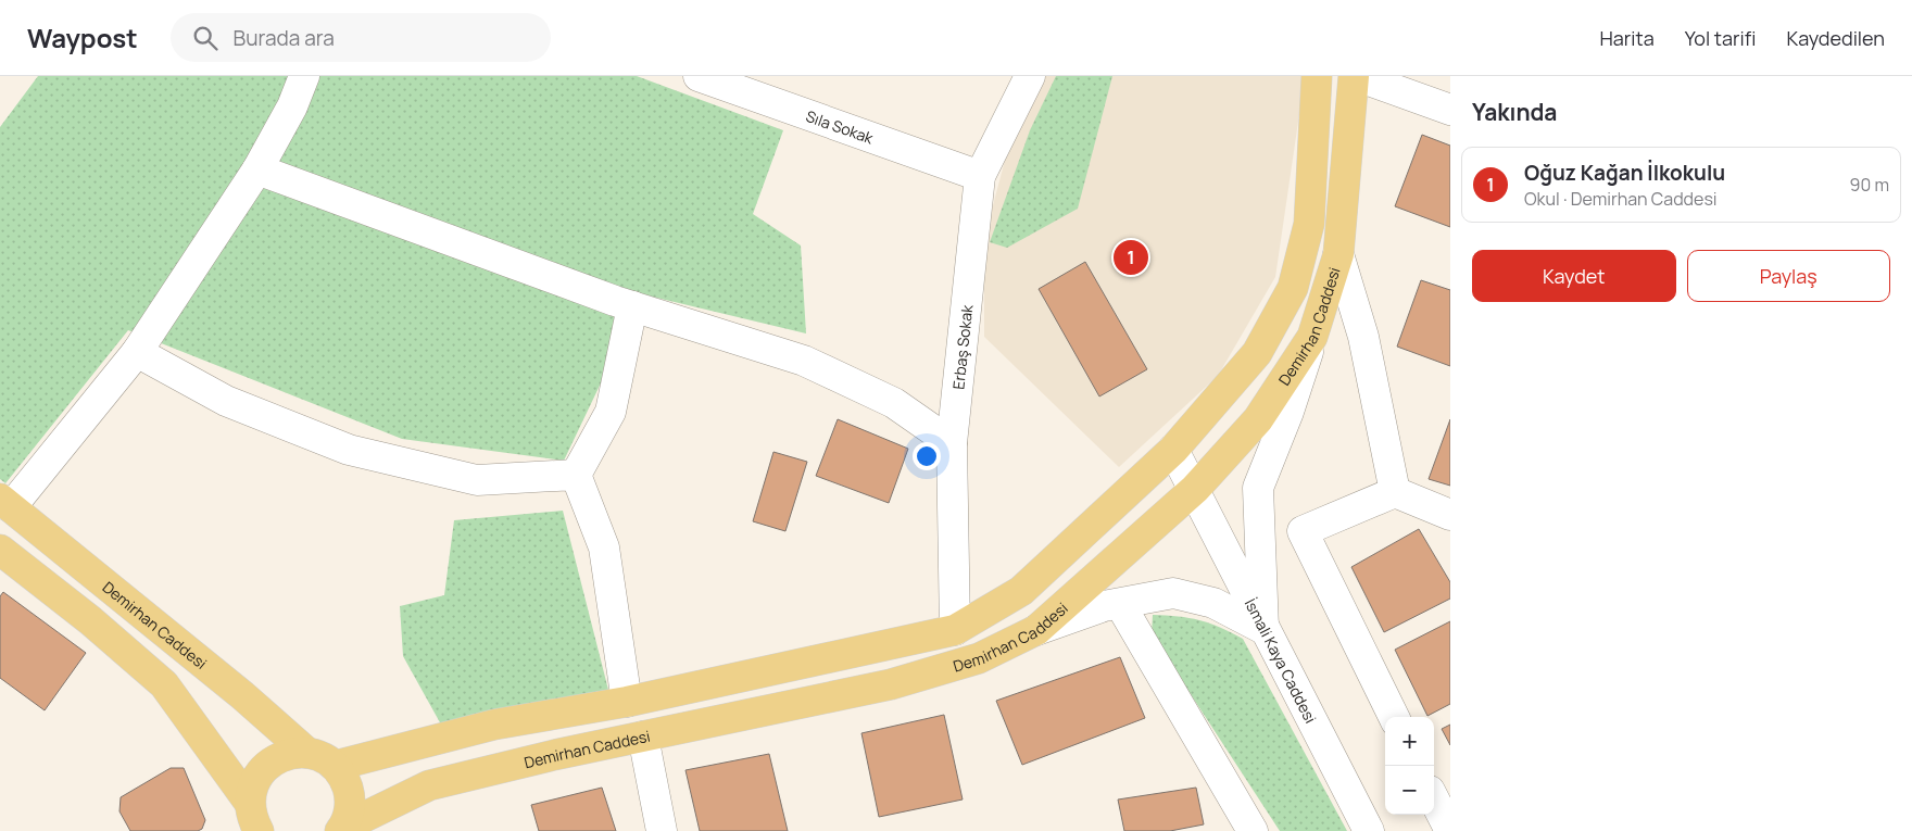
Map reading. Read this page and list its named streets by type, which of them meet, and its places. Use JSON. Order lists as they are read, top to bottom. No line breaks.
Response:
{"streets":{"main road":["Demirhan Caddesi"],"street":["Sıla Sokak","Erbaş Sokak","İsmali Kaya Caddesi"]},"crossings":[["Sıla Sokak","Erbaş Sokak"],["Demirhan Caddesi","Erbaş Sokak"],["Demirhan Caddesi","İsmali Kaya Caddesi"]],"page":{"header":"Waypost","search":"Burada ara","nav":["Harita","Yol tarifi","Kaydedilen"],"heading":"Yakında","list":[{"mark":"1","name":"Oğuz Kağan İlkokulu","note":"Okul · Demirhan Caddesi","value":"90 m"}],"buttons":["Kaydet","Paylaş"],"pins":"1","map_buttons":["+","−"]}}
